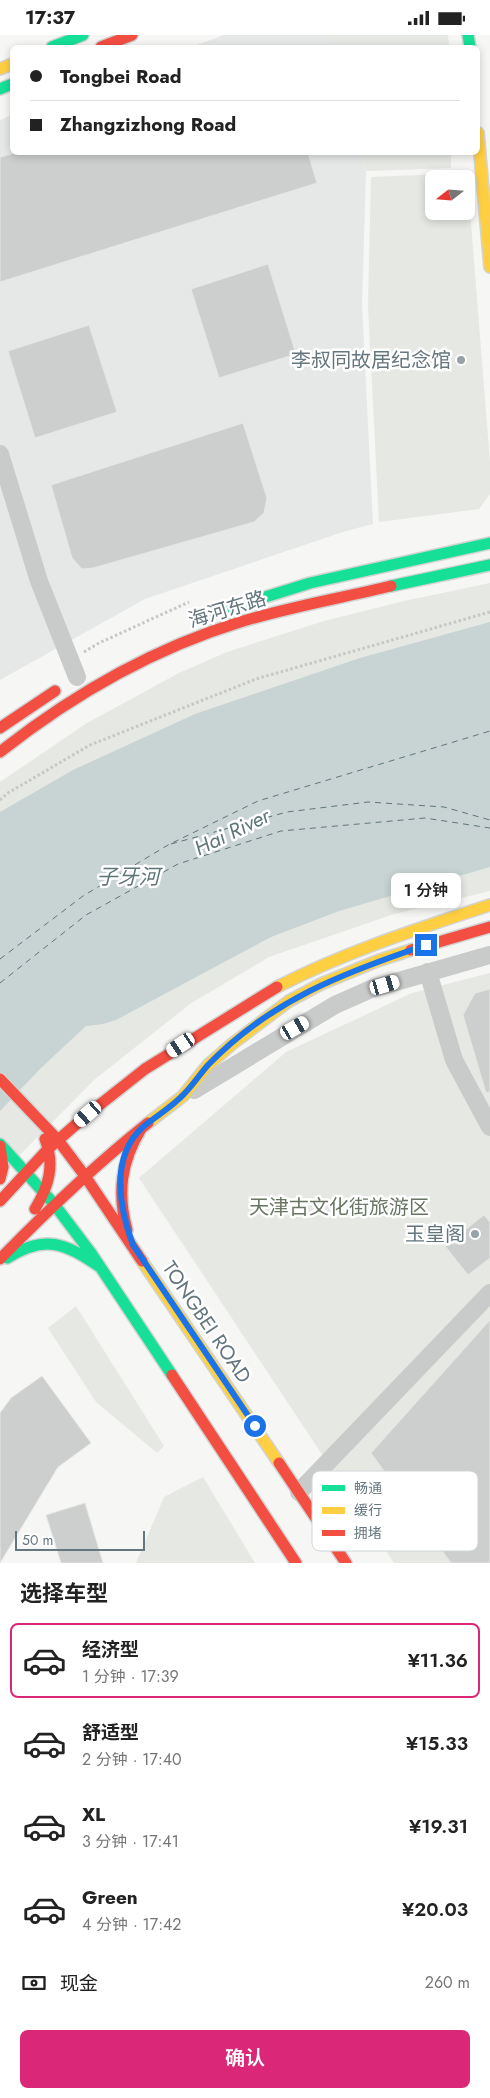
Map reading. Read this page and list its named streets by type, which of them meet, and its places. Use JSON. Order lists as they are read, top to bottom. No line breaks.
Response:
{"streets":{"main road":["海河东路","TONGBEI ROAD"]},"water":["Hai River","子牙河"],"parks":["天津古文化街旅游区"],"places":["李叔同故居纪念馆","玉皇阁"],"legend":["畅通","缓行","拥堵"],"scale_bar":"50 m","north":"left","page":{"status":"17:37","banner":["Tongbei Road","Zhangzizhong Road"],"bubble":"1 分钟","scale":"50 m","heading":"选择车型","list":[{"name":"经济型","note":"1 分钟 · 17:39","value":"¥11.36"},{"name":"舒适型","note":"2 分钟 · 17:40","value":"¥15.33"},{"name":"XL","note":"3 分钟 · 17:41","value":"¥19.31"},{"name":"Green","note":"4 分钟 · 17:42","value":"¥20.03"}],"pay":["现金","260 m"],"buttons":"确认"}}
